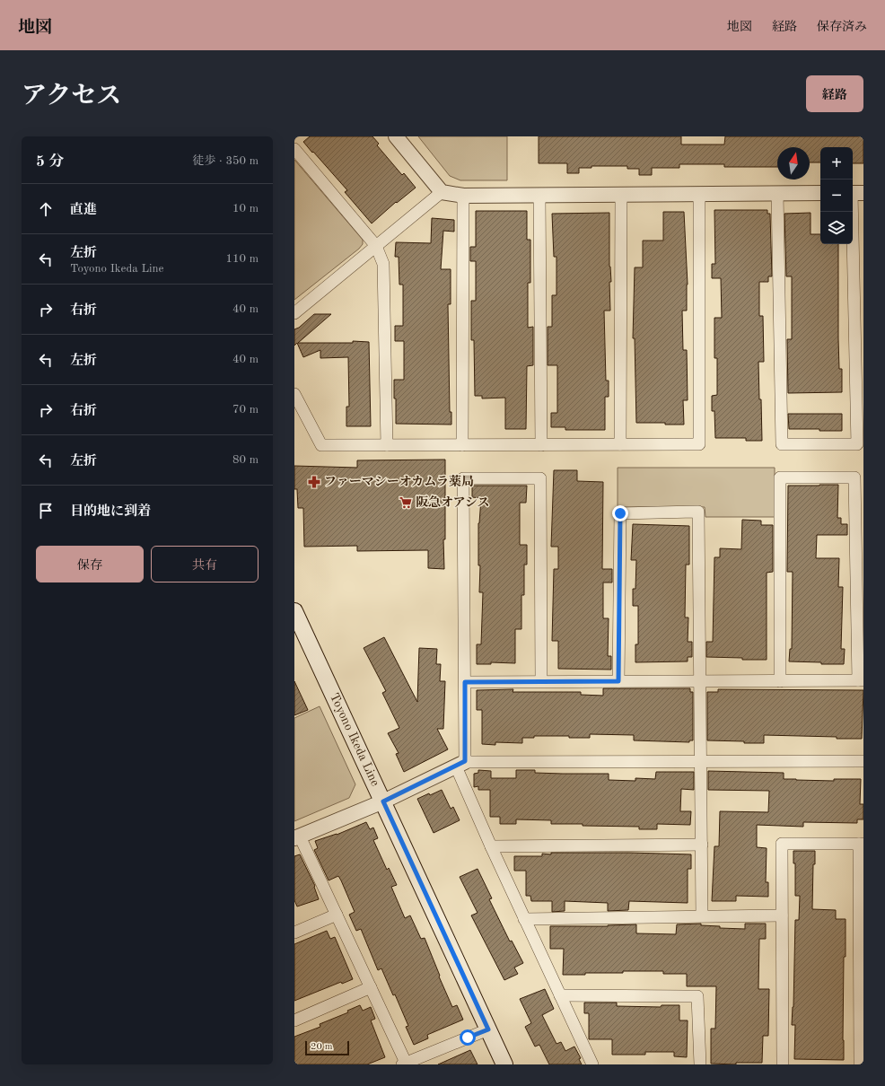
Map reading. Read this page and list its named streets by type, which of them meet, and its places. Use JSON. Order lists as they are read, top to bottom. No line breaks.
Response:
{"streets":{"main road":["Toyono Ikeda Line"]},"places":{"pharmacy":["ファーマシーオカムラ薬局"],"supermarket":["阪急オアシス"]},"scale_bar":"20 m","north":"top","page":{"header":"地図","nav":["地図","経路","保存済み"],"title":"アクセス","buttons":["経路",["保存","共有"]],"heading":["5 分","徒歩 · 350 m"],"map_buttons":["+","−"],"list":[["直進","10 m"],["左折","Toyono Ikeda Line","110 m"],["右折","40 m"],["左折","40 m"],["右折","70 m"],["左折","80 m"],"目的地に到着"],"scale":"20 m"}}
